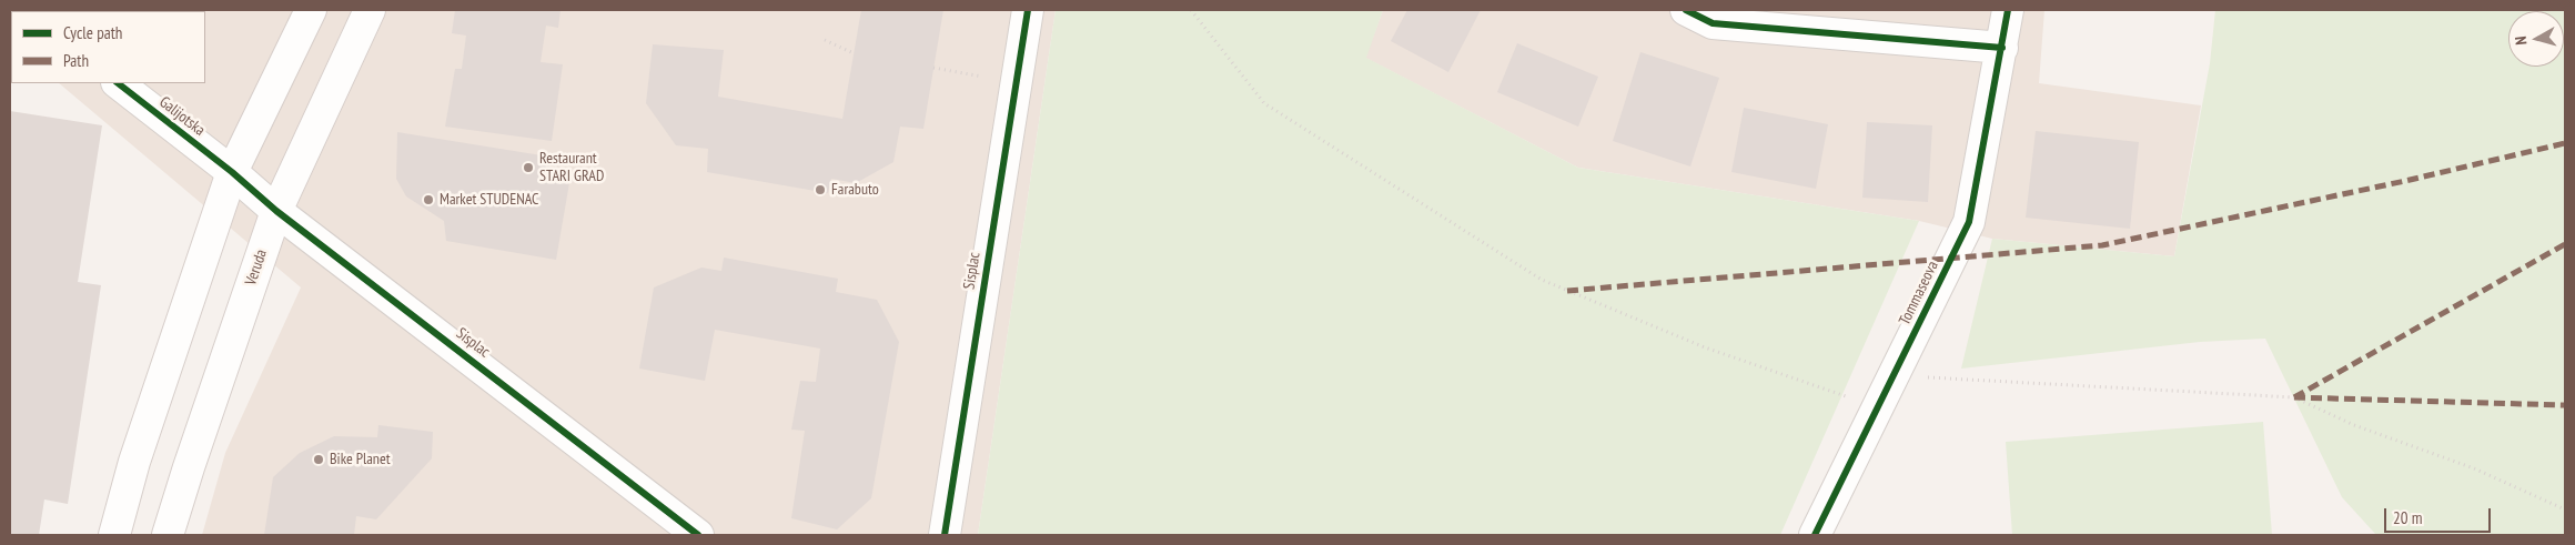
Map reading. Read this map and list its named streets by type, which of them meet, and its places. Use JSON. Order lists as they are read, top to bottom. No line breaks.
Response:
{"streets":{"street":["Galijotska","Veruda","Sisplac","Tommaseova"]},"crossings":[["Galijotska","Sisplac"],["Veruda","Sisplac"]],"places":["Restaurant STARI GRAD","Farabuto","Market STUDENAC","Bike Planet"],"legend":["Cycle path","Path"],"scale_bar":"20 m","north":"left"}
